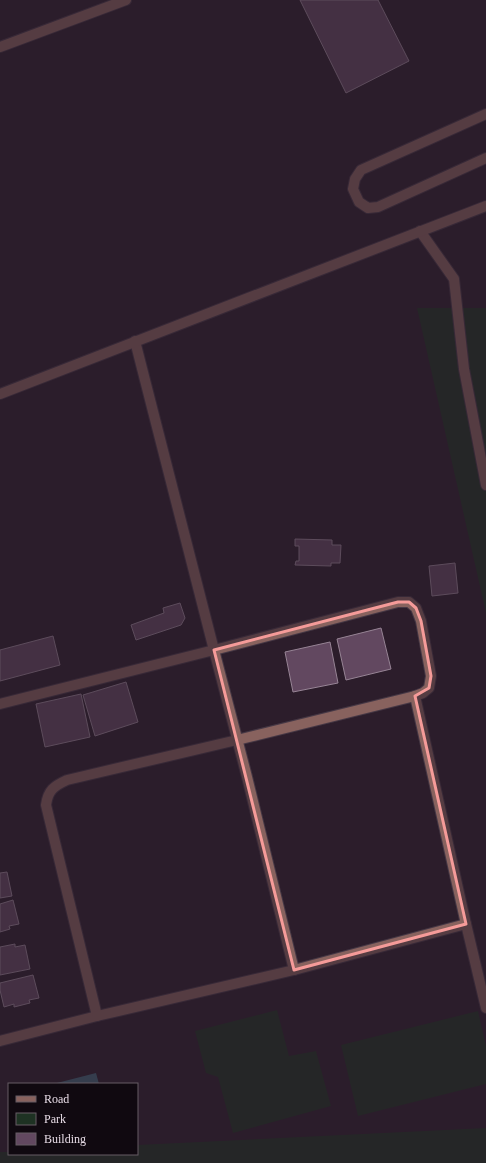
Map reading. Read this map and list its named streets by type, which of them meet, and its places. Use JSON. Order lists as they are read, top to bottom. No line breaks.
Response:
{"legend":["Road","Park","Building"]}
